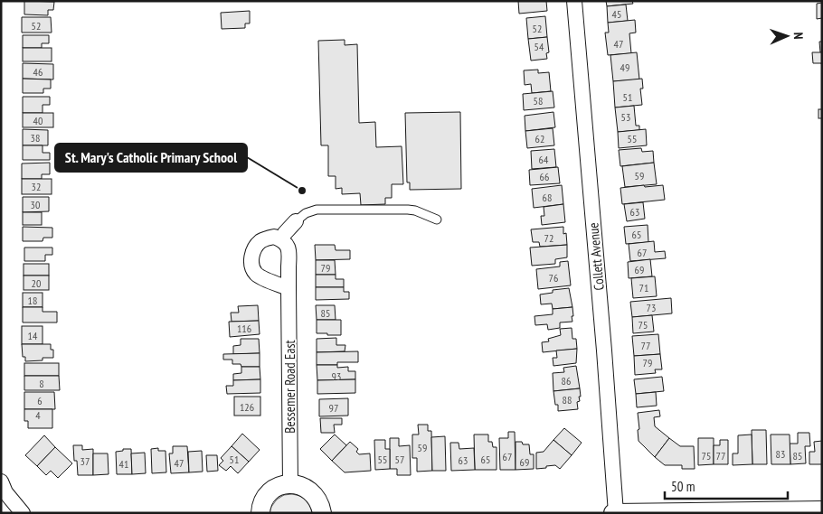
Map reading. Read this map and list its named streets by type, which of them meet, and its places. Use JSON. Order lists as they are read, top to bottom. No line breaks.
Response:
{"streets":{"street":["Collett Avenue","Bessemer Road East"]},"places":["St. Mary's Catholic Primary School"],"house_numbers":["45","52","52","47","54","49","46","51","58","53","40","38","62","55","64","59","66","32","68","30","63","65","72","67","79","69","76","20","71","18","73","85","75","116","14","77","79","93","86","8","88","6","126","97","4","59","83","75","77","85","67","51","55","57","65","63","37","69","47","41"],"scale_bar":"50 m","north":"right"}
